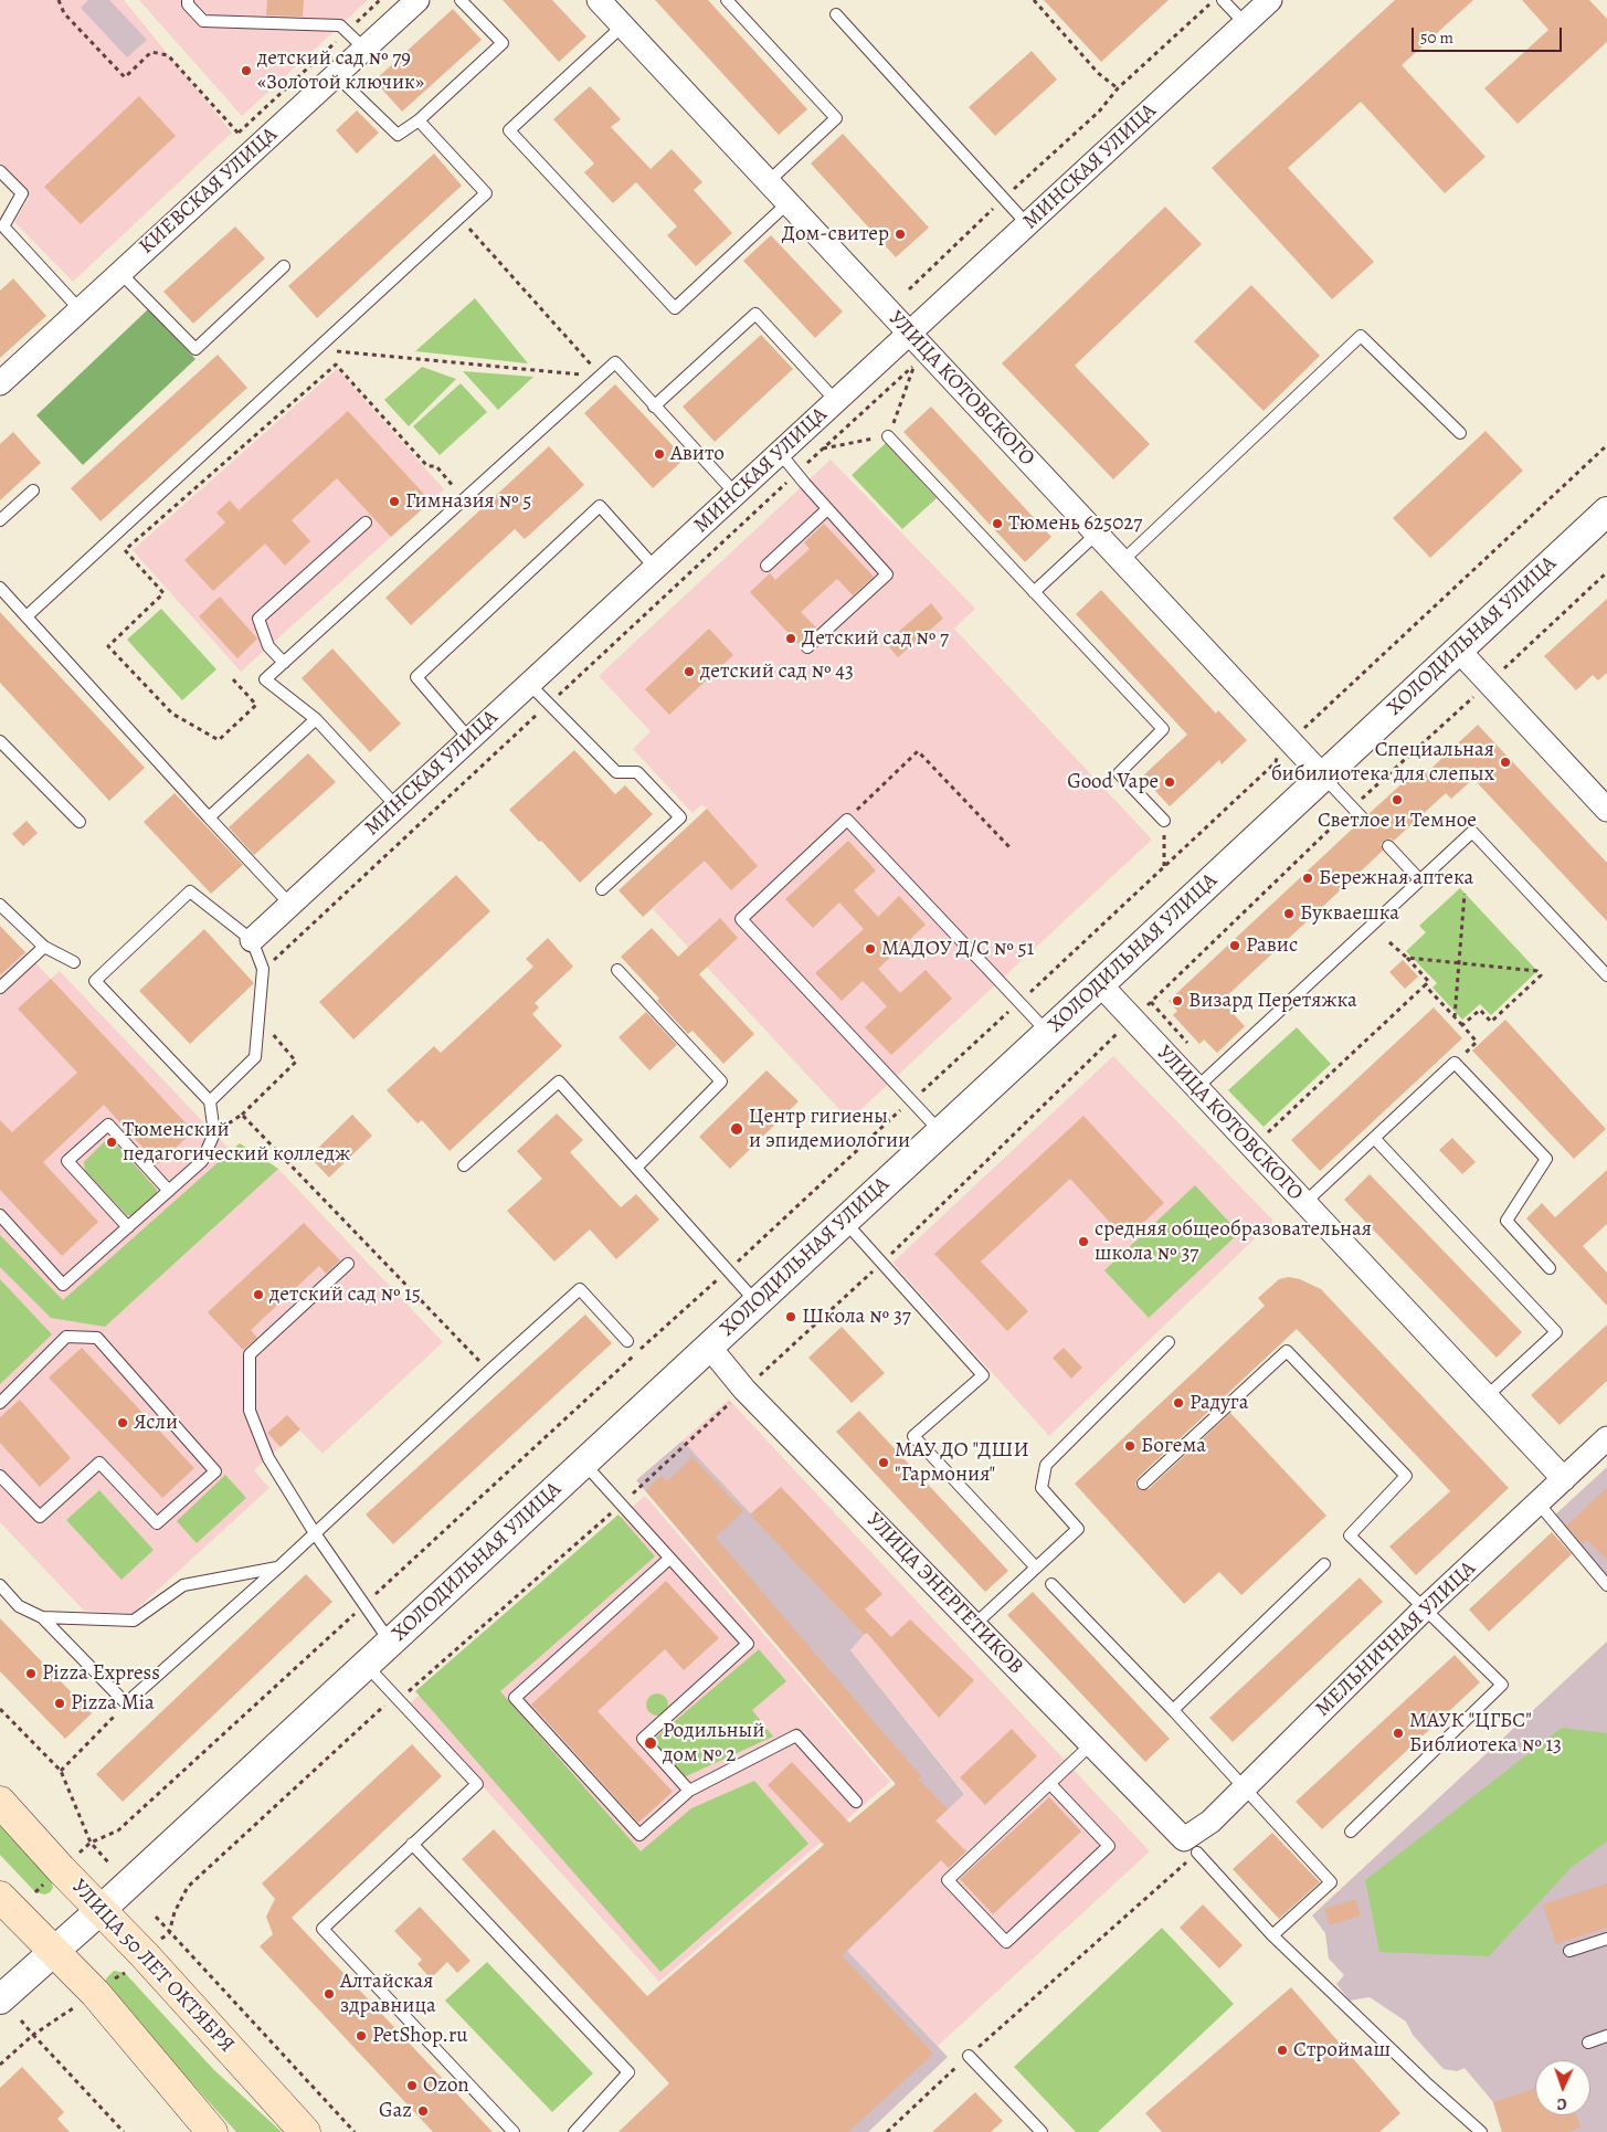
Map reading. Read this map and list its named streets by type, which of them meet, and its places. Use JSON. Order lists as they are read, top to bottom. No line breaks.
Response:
{"streets":{"main road":["УЛИЦА 50 ЛЕТ ОКТЯБРЯ"],"street":["МИНСКАЯ УЛИЦА","КИЕВСКАЯ УЛИЦА","УЛИЦА КОТОВСКОГО","ХОЛОДИЛЬНАЯ УЛИЦА","УЛИЦА ЭНЕРГЕТИКОВ","МЕЛЬНИЧНАЯ УЛИЦА"]},"crossings":[["МИНСКАЯ УЛИЦА","УЛИЦА КОТОВСКОГО"],["УЛИЦА КОТОВСКОГО","ХОЛОДИЛЬНАЯ УЛИЦА"],["УЛИЦА КОТОВСКОГО","МЕЛЬНИЧНАЯ УЛИЦА"],["ХОЛОДИЛЬНАЯ УЛИЦА","УЛИЦА ЭНЕРГЕТИКОВ"],["ХОЛОДИЛЬНАЯ УЛИЦА","УЛИЦА 50 ЛЕТ ОКТЯБРЯ"],["УЛИЦА ЭНЕРГЕТИКОВ","МЕЛЬНИЧНАЯ УЛИЦА"]],"places":["детский сад № 79 «Золотой ключик»","Дом-свитер","Авито","Гимназия № 5","Тюмень 625027","Детский сад № 7","детский сад № 43","Специальная бибилиотека для слепых","Good Vape","Светлое и Темное","Бережная аптека","Букваешка","Равис","МАДОУ Д/С № 51","Визард Перетяжка","Центр гигиены и эпидемиологии","Тюменский педагогический колледж","средняя общеобразовательная школа № 37","детский сад № 15","Школа № 37","Радуга","Ясли","Богема","МАУ ДО \"ДШИ \"Гармония\"","Pizza Express","Pizza Mia","МАУК \"ЦГБС\" Библиотека № 13","Родильный дом № 2","Алтайская здравница","PetShop.ru","Строймаш","Ozon","Gaz"],"scale_bar":"50 m","north":"bottom"}
